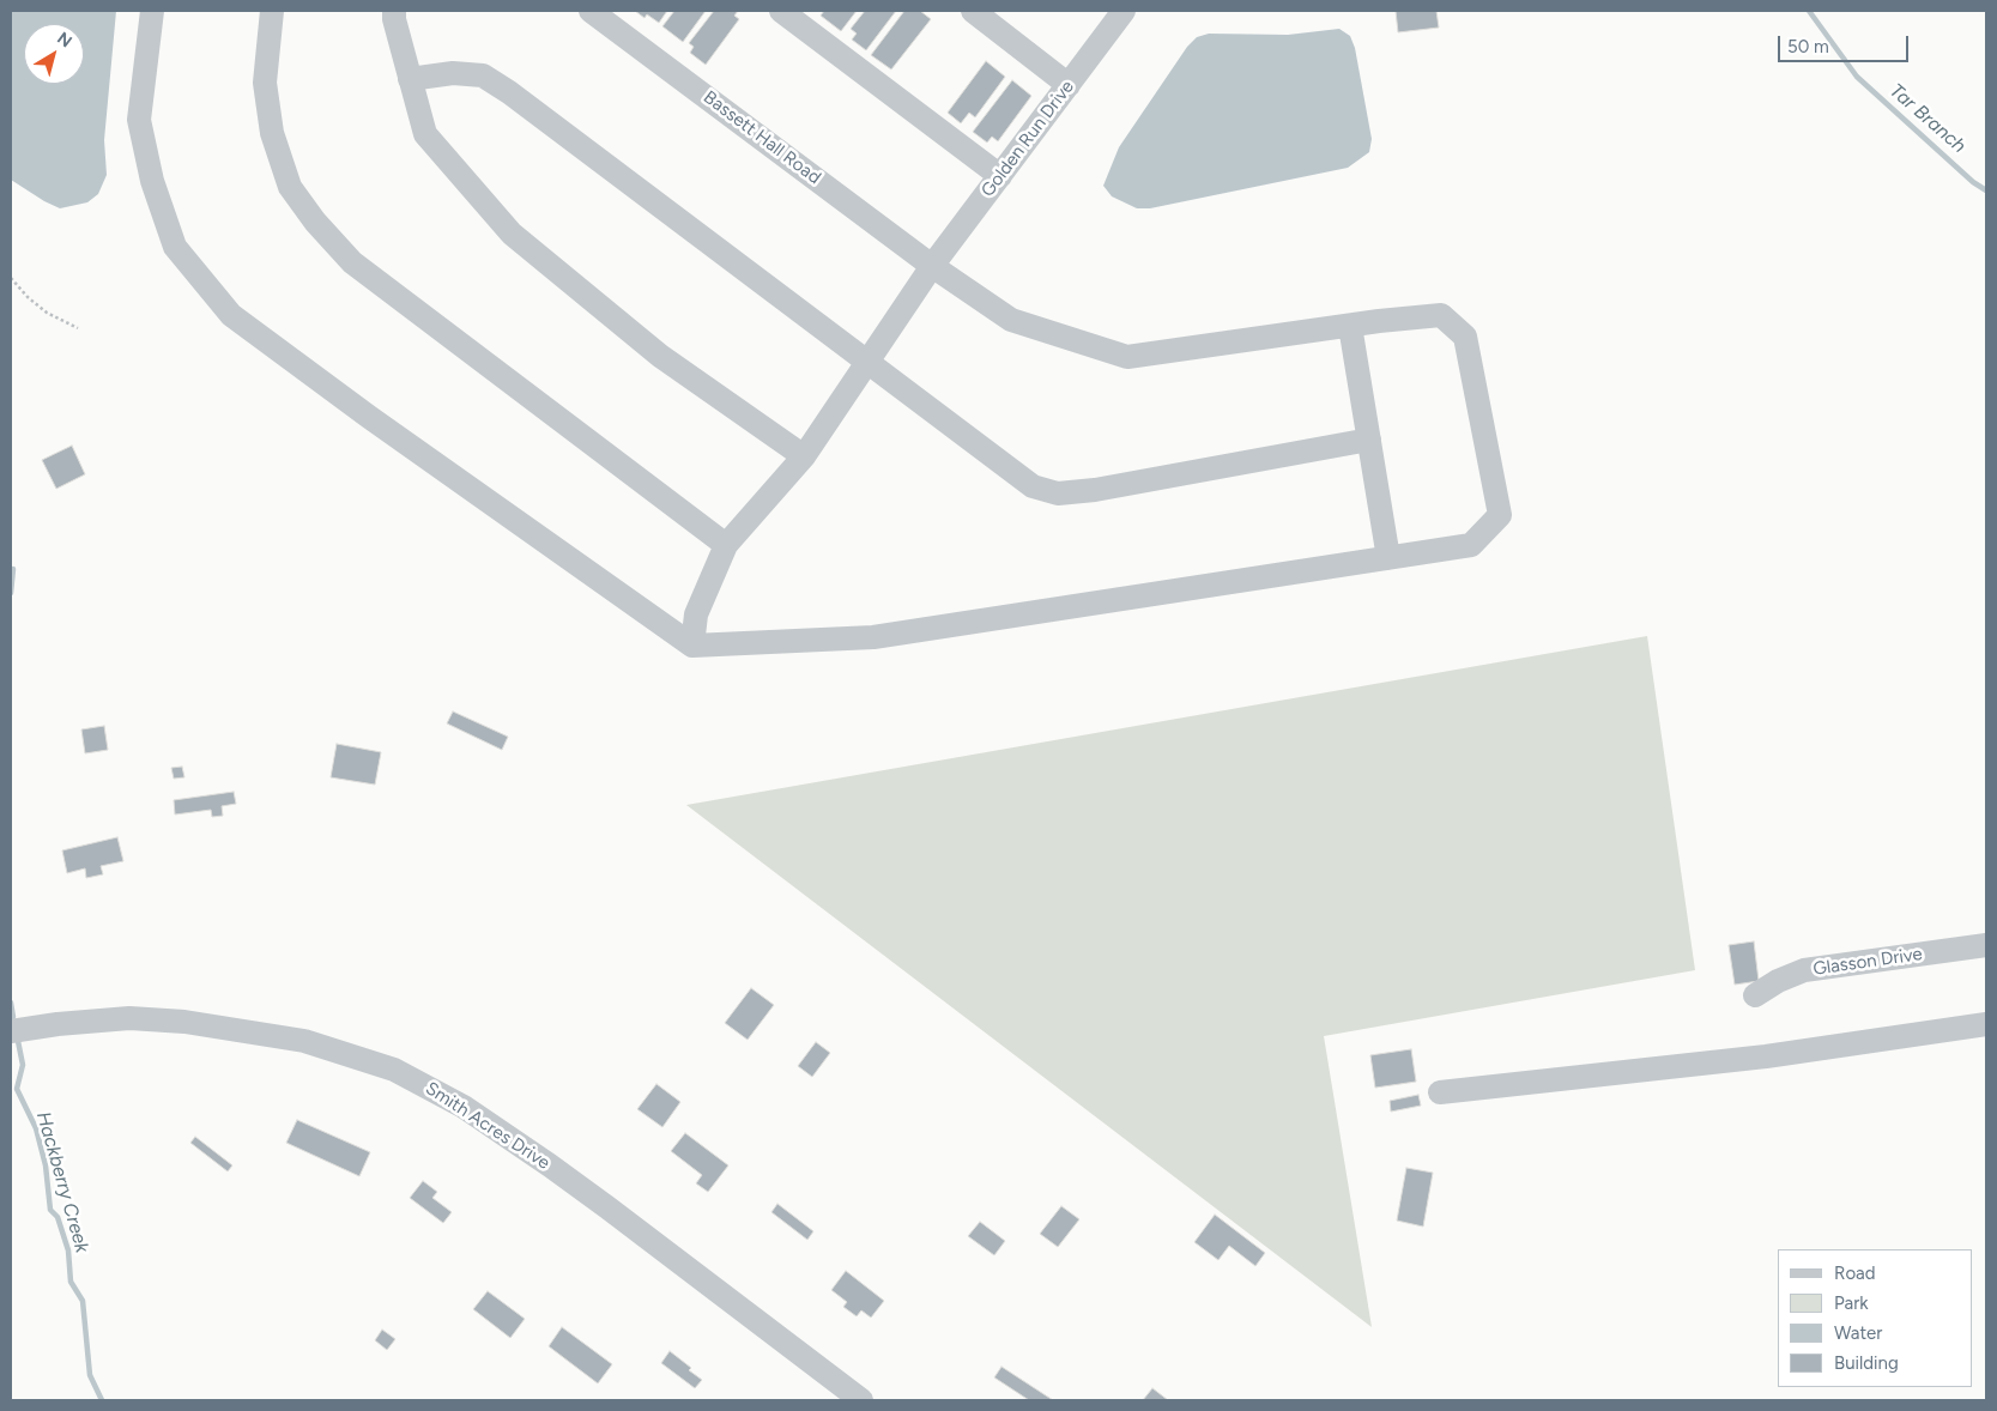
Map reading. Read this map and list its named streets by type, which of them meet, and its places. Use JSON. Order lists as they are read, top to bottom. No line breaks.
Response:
{"streets":{"street":["Bassett Hall Road","Golden Run Drive","Glasson Drive","Smith Acres Drive"]},"crossings":[["Bassett Hall Road","Golden Run Drive"]],"water":["Tar Branch","Hackberry Creek"],"legend":["Road","Park","Water","Building"],"scale_bar":"50 m","north":"top right"}
